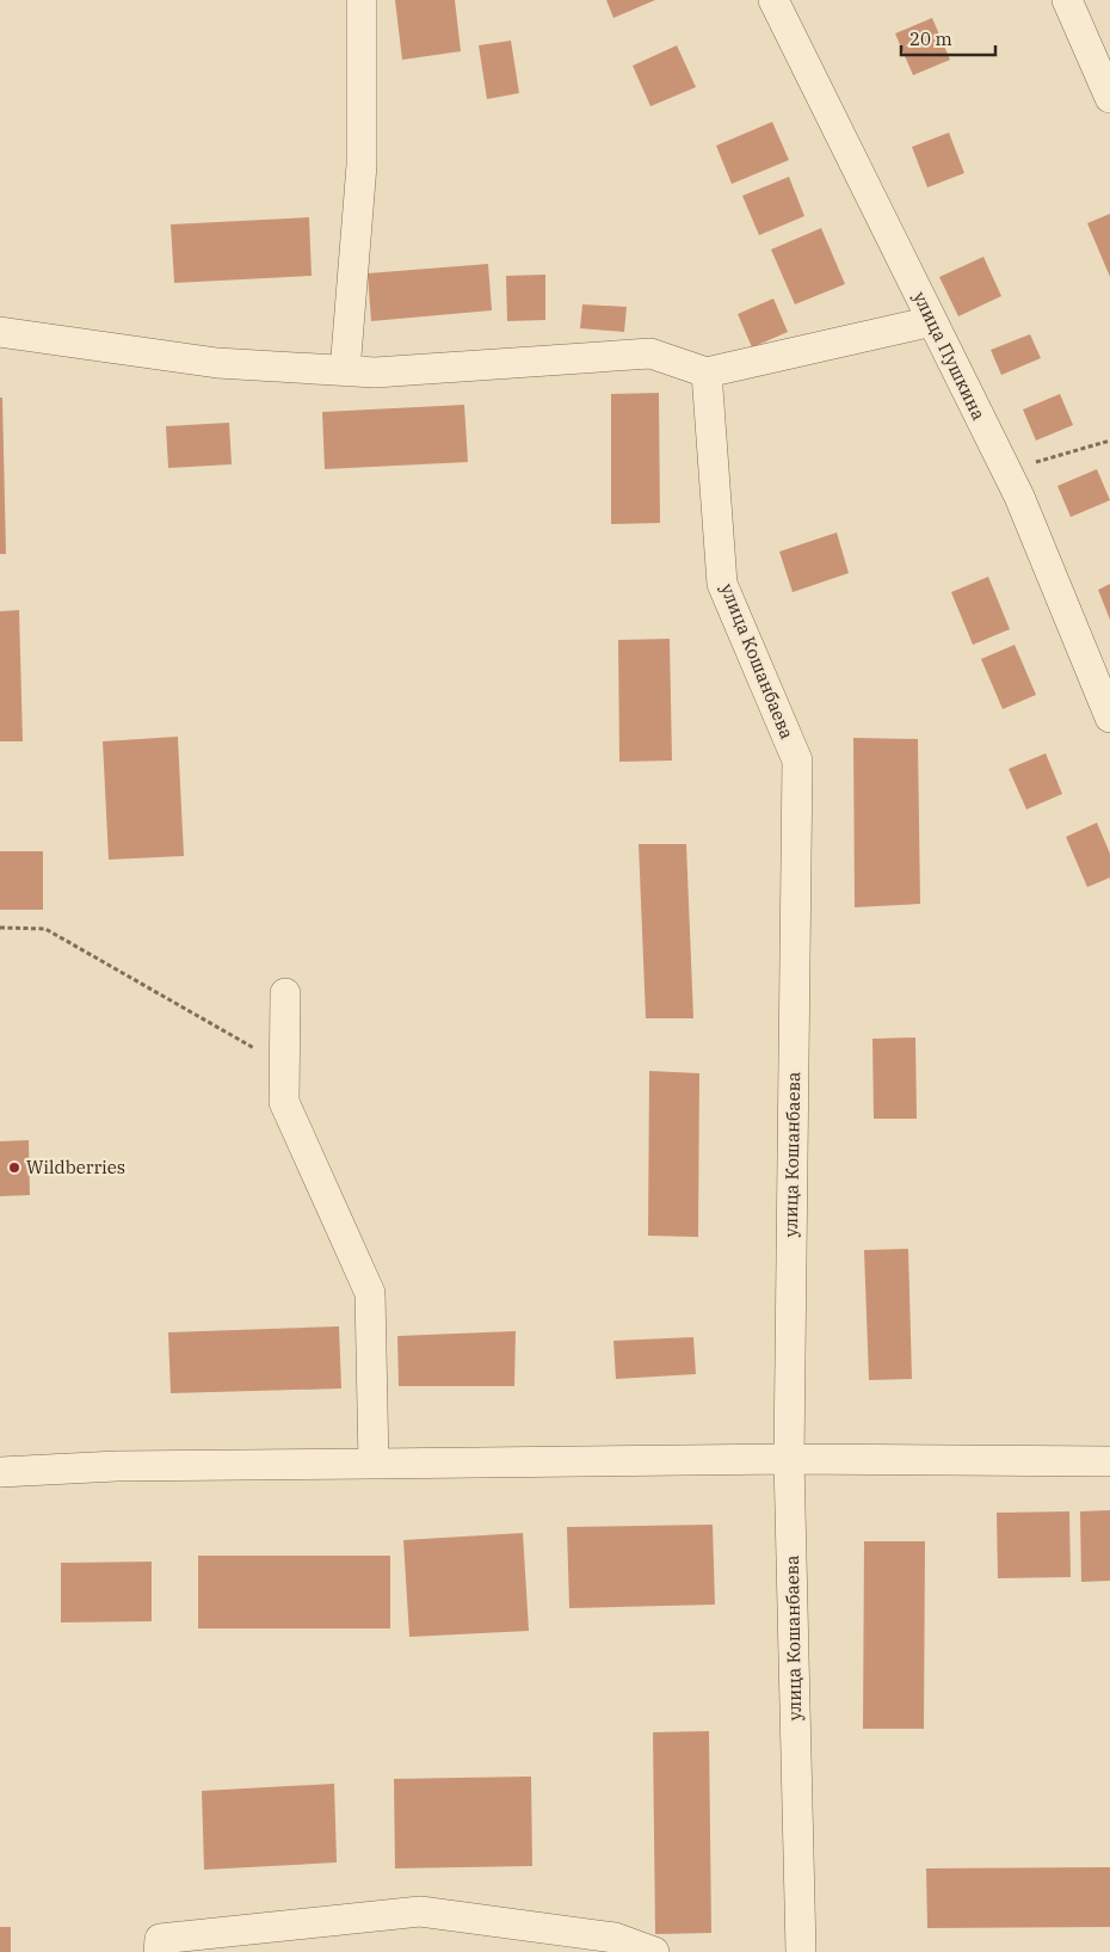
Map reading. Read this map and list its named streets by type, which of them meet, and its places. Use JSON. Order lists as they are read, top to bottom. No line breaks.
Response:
{"streets":{"street":["улица Пушкина","улица Кошанбаева"]},"places":["Wildberries"],"scale_bar":"20 m"}
